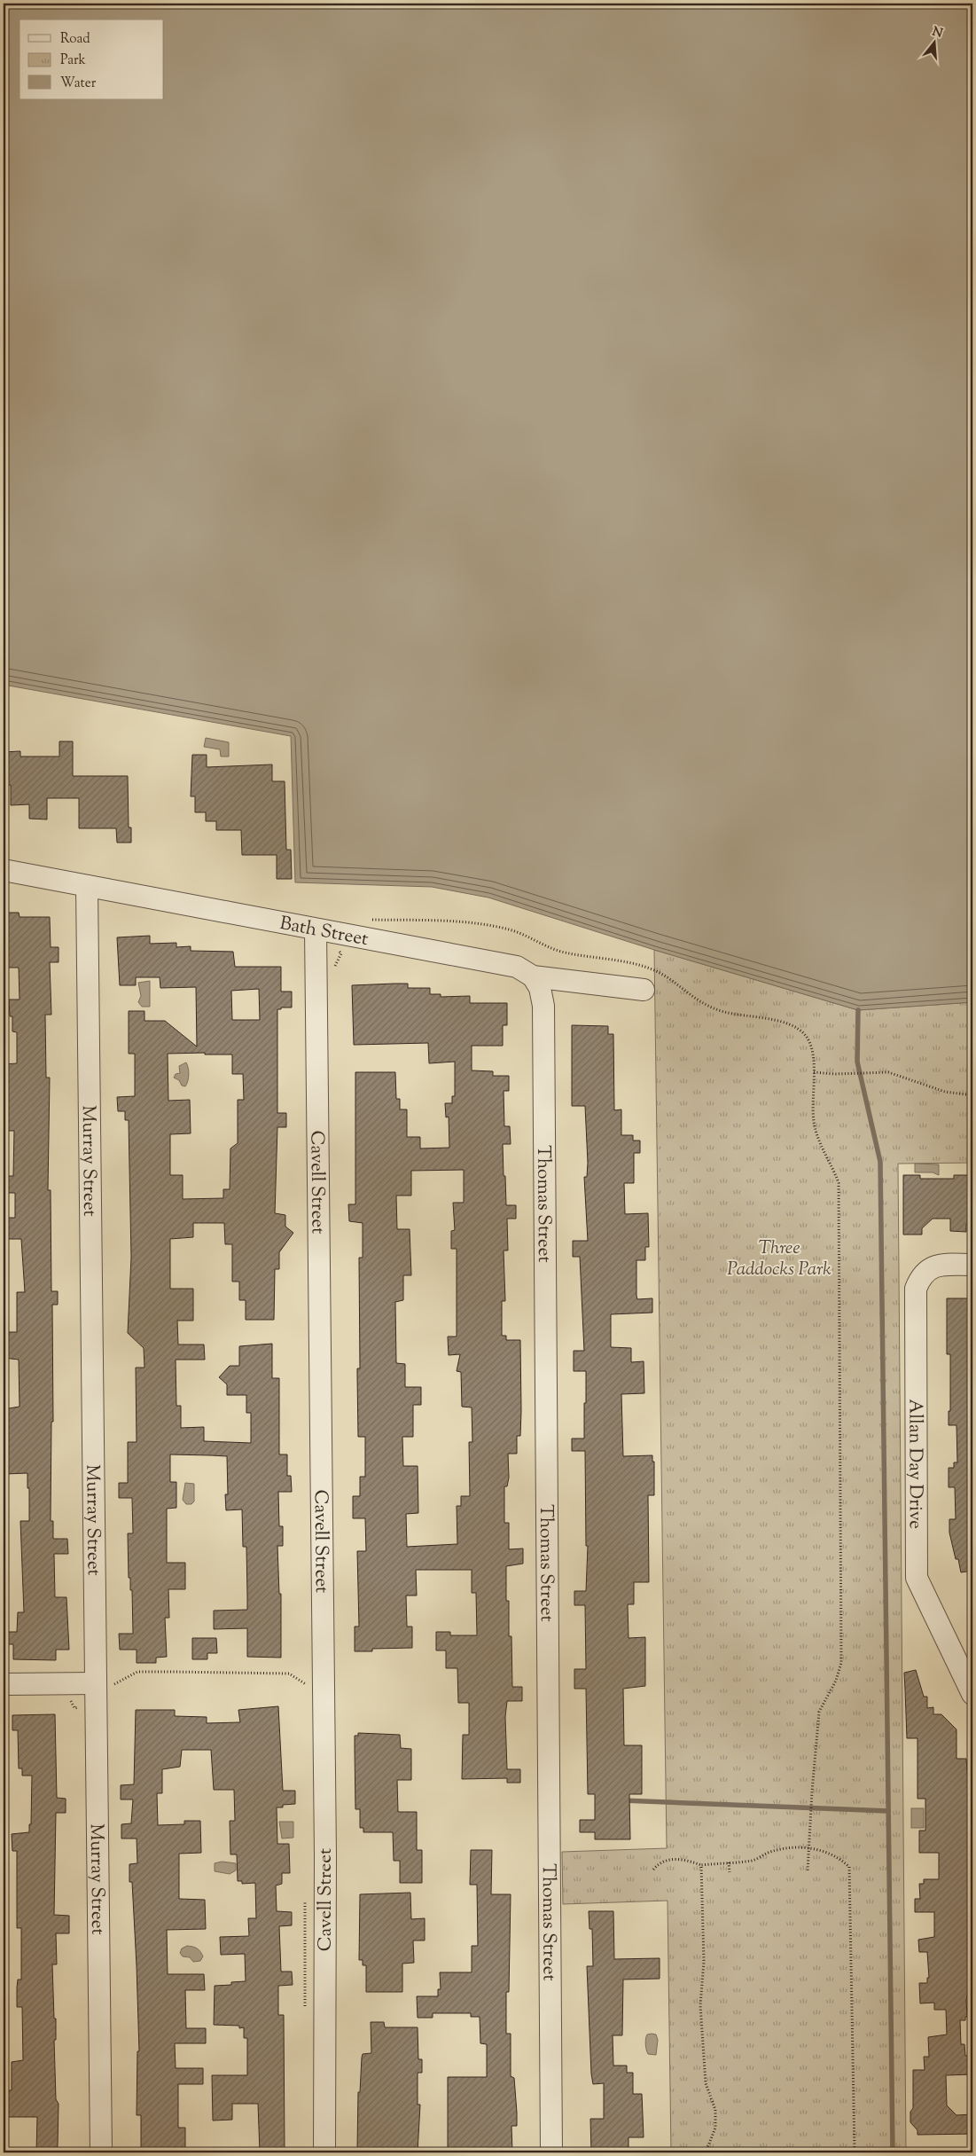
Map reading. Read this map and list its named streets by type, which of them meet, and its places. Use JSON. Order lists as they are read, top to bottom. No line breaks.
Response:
{"streets":{"street":["Bath Street","Murray Street","Cavell Street","Thomas Street","Allan Day Drive"]},"crossings":[["Bath Street","Murray Street"],["Bath Street","Cavell Street"],["Bath Street","Thomas Street"]],"parks":["Three Paddocks Park"],"legend":["Road","Park","Water"],"north":"top"}
